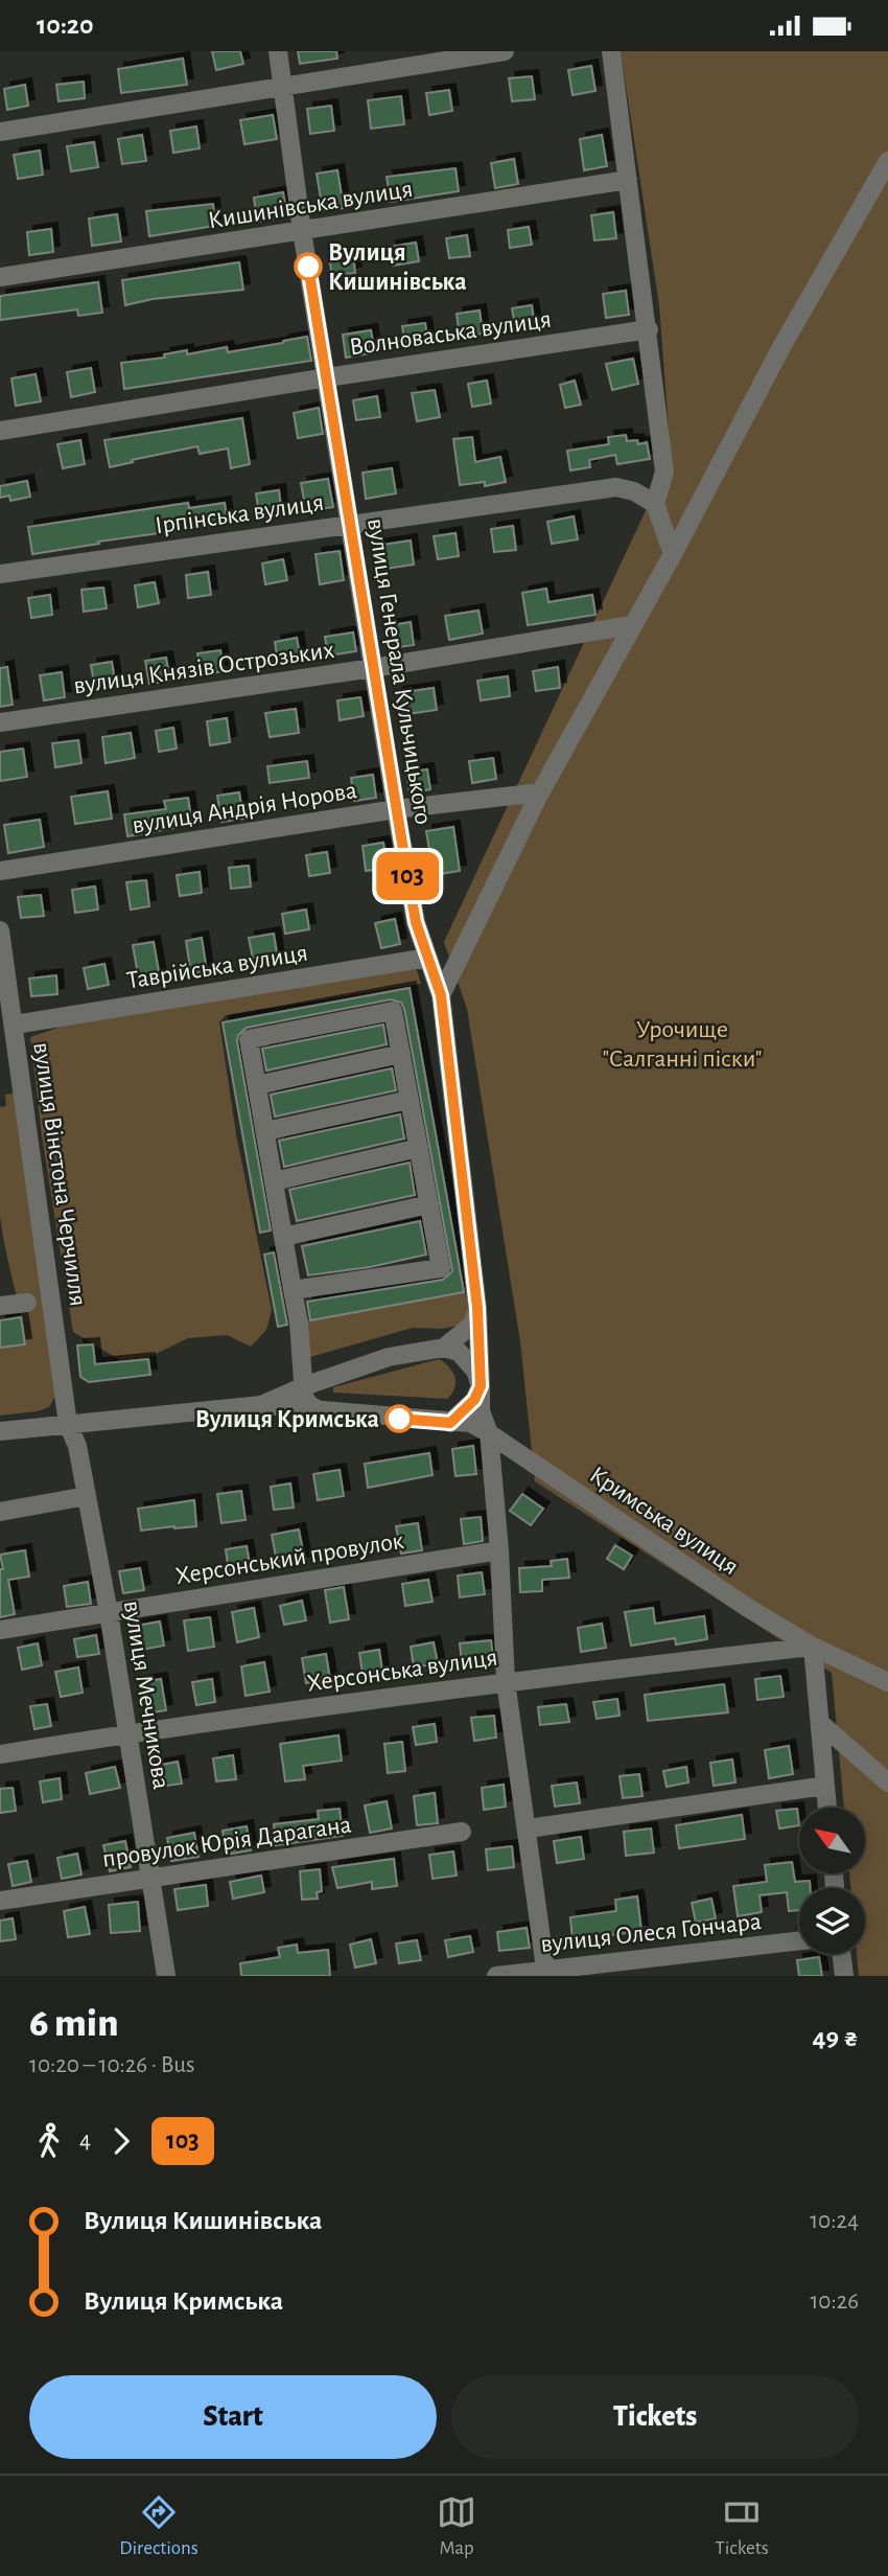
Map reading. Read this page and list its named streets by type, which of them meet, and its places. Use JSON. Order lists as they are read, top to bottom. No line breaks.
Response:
{"streets":{"street":["Кишинівська вулиця","Волноваська вулиця","Ірпінська вулиця","вулиця Князів Острозьких","вулиця Генерала Кульчицького","вулиця Андрія Норова","Таврійська вулиця","вулиця Вінстона Черчилля","Кримська вулиця","Херсонський провулок","Херсонська вулиця","вулиця Мечникова","провулок Юрія Дарагана","вулиця Олеся Гончара"]},"crossings":[["Кишинівська вулиця","вулиця Генерала Кульчицького"],["Волноваська вулиця","вулиця Генерала Кульчицького"],["Ірпінська вулиця","вулиця Генерала Кульчицького"],["вулиця Князів Острозьких","вулиця Генерала Кульчицького"],["вулиця Генерала Кульчицького","вулиця Андрія Норова"],["вулиця Генерала Кульчицького","Таврійська вулиця"],["вулиця Генерала Кульчицького","Кримська вулиця"],["Таврійська вулиця","вулиця Вінстона Черчилля"],["вулиця Вінстона Черчилля","Кримська вулиця"],["вулиця Вінстона Черчилля","вулиця Мечникова"],["Кримська вулиця","Херсонська вулиця"],["Кримська вулиця","вулиця Мечникова"],["Херсонський провулок","вулиця Мечникова"],["Херсонська вулиця","вулиця Мечникова"],["вулиця Мечникова","провулок Юрія Дарагана"]],"parks":["Урочище \"Салганні піски\""],"places":["Вулиця Кишинівська","Вулиця Кримська"],"lines":["bus line 103"],"north":"top left","page":{"status":"10:20","on_map":"103","heading":["6 min","10:20 – 10:26 · Bus","49 ₴"],"legs":["4","103"],"list":[{"name":"Вулиця Кишинівська","value":"10:24"},{"name":"Вулиця Кримська","value":"10:26"}],"buttons":["Start","Tickets"],"tabs":["Directions","Map","Tickets"]}}
